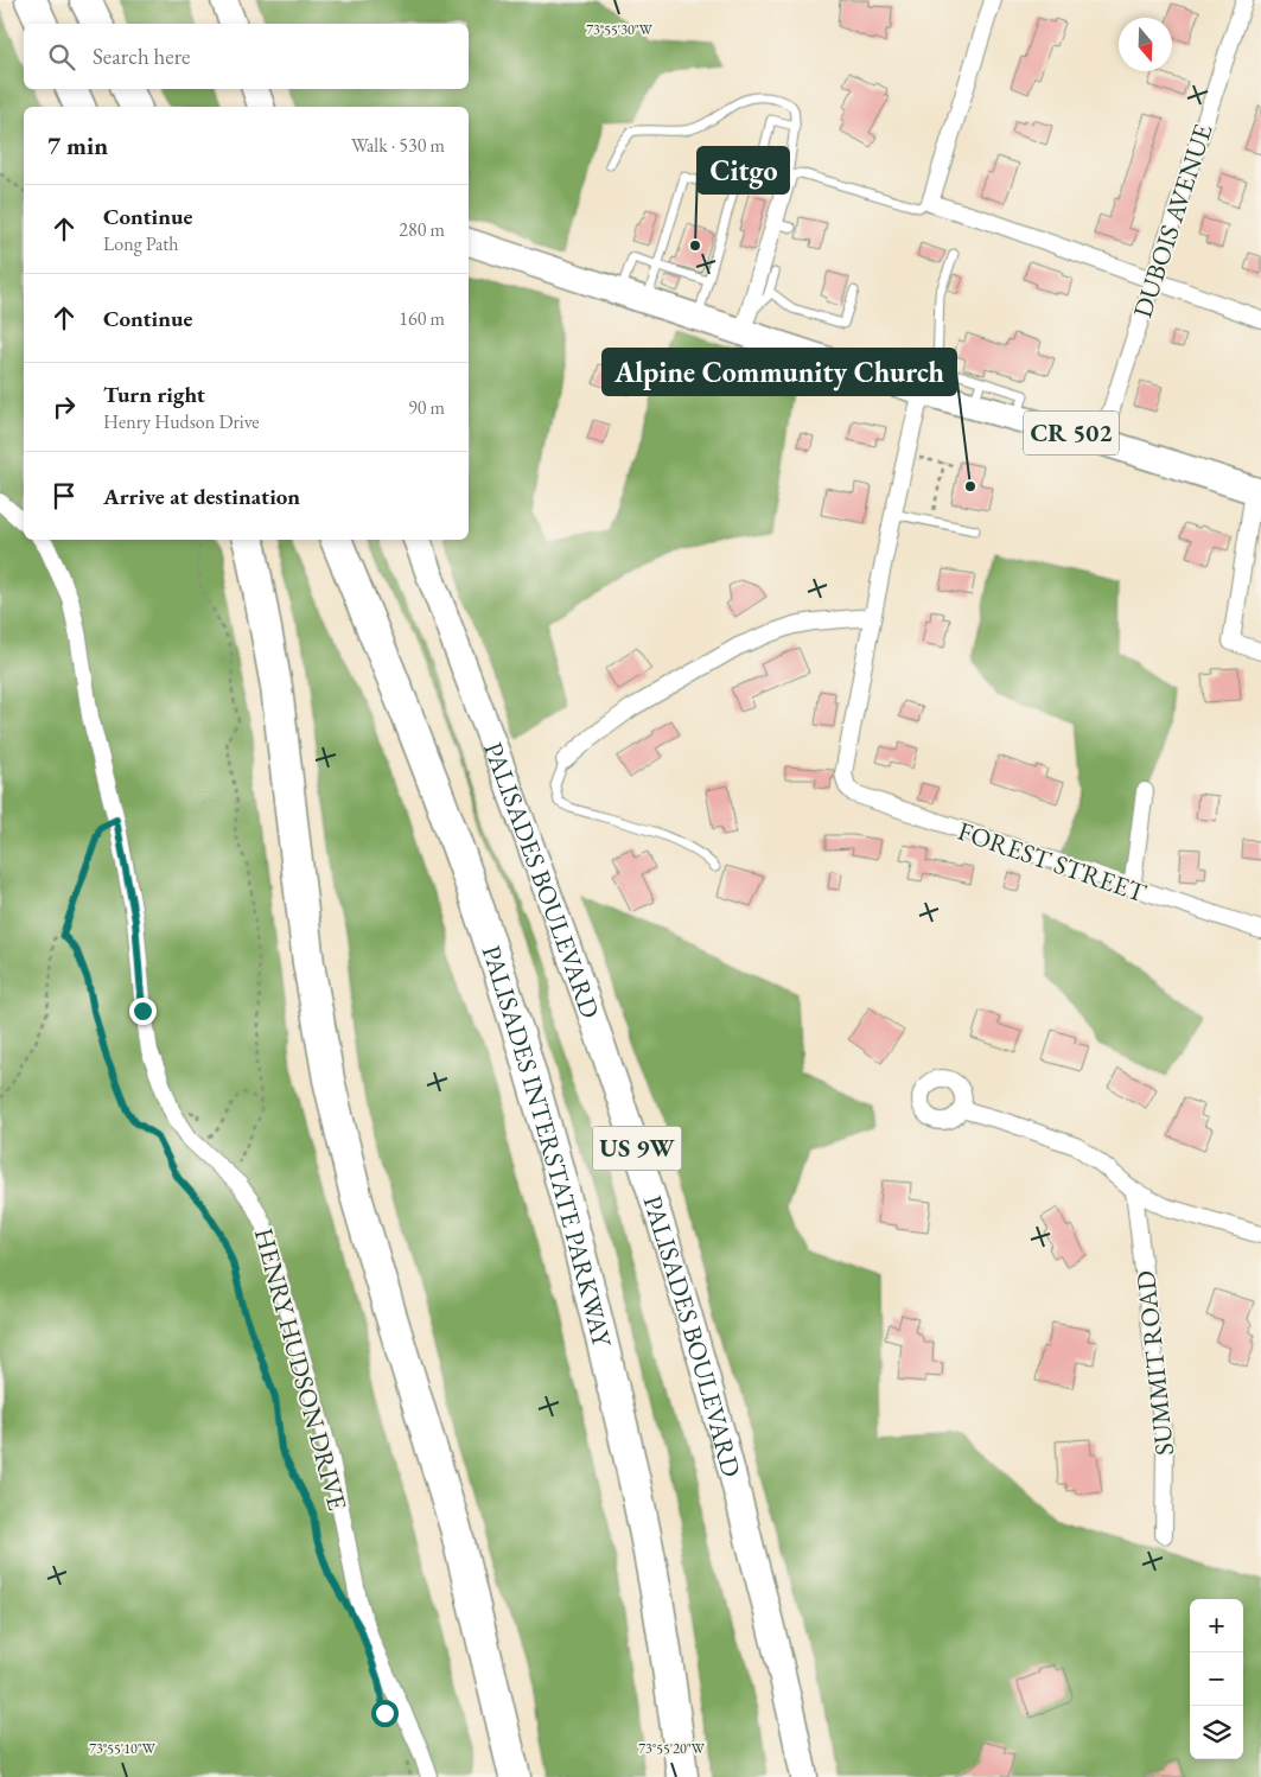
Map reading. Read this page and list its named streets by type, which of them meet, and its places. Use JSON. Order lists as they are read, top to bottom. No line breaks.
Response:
{"streets":{"highway":["PALISADES INTERSTATE PARKWAY"],"main road":["CR 502","PALISADES BOULEVARD","US 9W"],"street":["DUBOIS AVENUE","FOREST STREET","SUMMIT ROAD","HENRY HUDSON DRIVE"]},"crossings":[["DUBOIS AVENUE","CR 502"]],"places":["Citgo","Alpine Community Church"],"north":"bottom","page":{"search":"Search here","heading":["7 min","Walk · 530 m"],"list":[["Continue","Long Path","280 m"],["Continue","160 m"],["Turn right","Henry Hudson Drive","90 m"],"Arrive at destination"],"map_buttons":["+","−"]},"coordinates":["73°55'30\"W","73°55'10\"W","73°55'20\"W"]}
